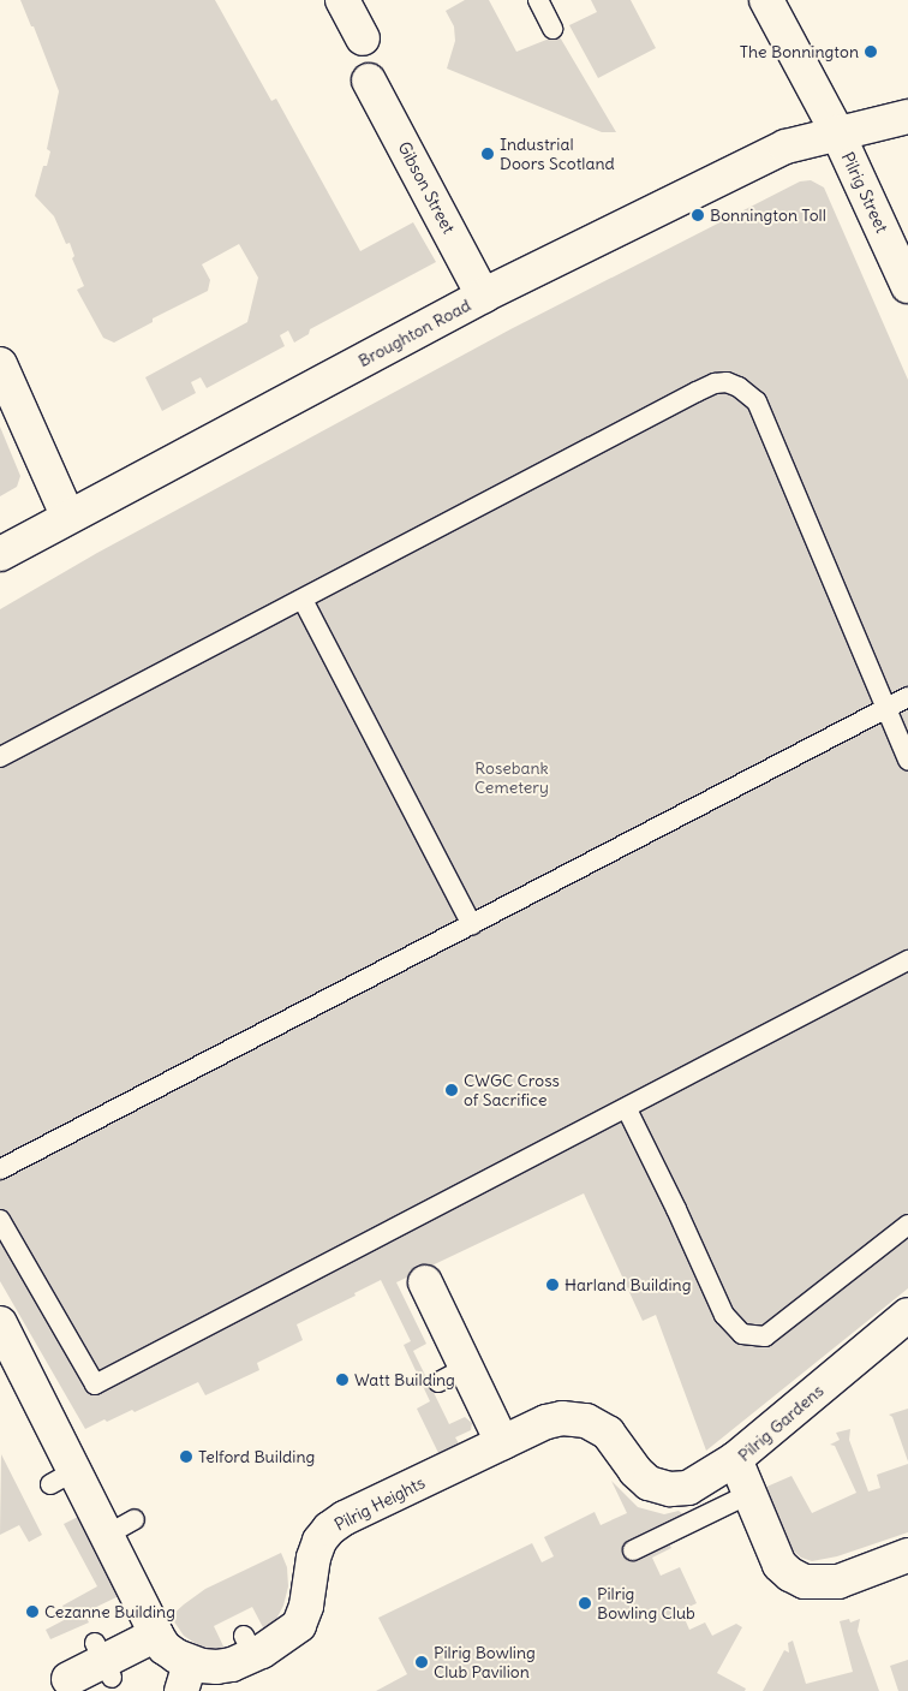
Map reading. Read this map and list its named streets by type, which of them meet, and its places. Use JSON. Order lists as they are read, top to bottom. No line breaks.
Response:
{"streets":{"street":["Gibson Street","Pilrig Street","Broughton Road","Pilrig Gardens","Pilrig Heights"]},"crossings":[["Gibson Street","Broughton Road"],["Pilrig Street","Broughton Road"],["Pilrig Gardens","Pilrig Heights"]],"parks":["Rosebank Cemetery"],"places":["The Bonnington","Industrial Doors Scotland","Bonnington Toll","CWGC Cross of Sacrifice","Harland Building","Watt Building","Telford Building","Pilrig Bowling Club","Cezanne Building","Pilrig Bowling Club Pavilion"]}
